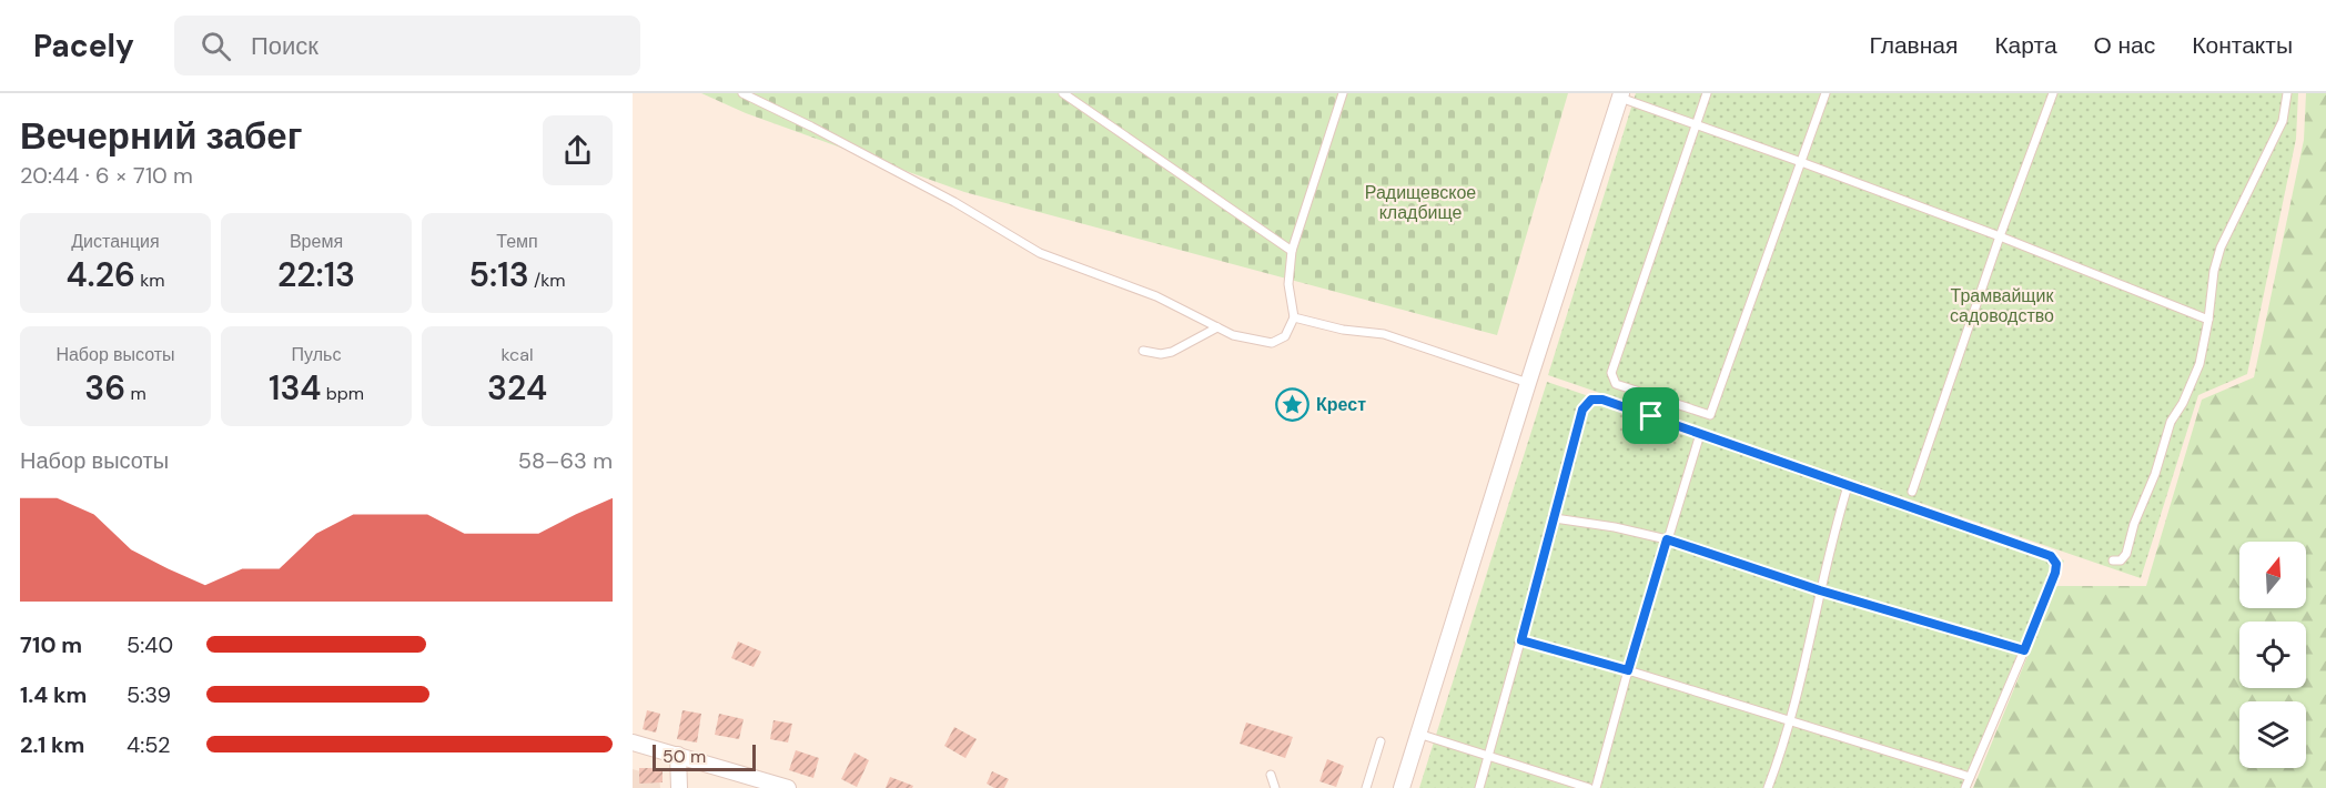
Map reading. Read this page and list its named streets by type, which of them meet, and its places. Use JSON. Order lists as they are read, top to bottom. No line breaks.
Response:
{"parks":["Радищевское кладбище","Трамвайщик садоводство"],"places":{"place":["Крест"]},"scale_bar":"50 m","north":"top","page":{"header":"Pacely","search":"Поиск","nav":["Главная","Карта","О нас","Контакты"],"heading":["Вечерний забег","20:44 · 6 × 710 m"],"stats":[["Дистанция","4.26 km"],["Время","22:13"],["Темп","5:13 /km"],["Набор высоты","36 m"],["Пульс","134 bpm"],["kcal","324"]],"chart":["Набор высоты","58–63 m"],"list":[{"name":"710 m","note":"5:40"},{"name":"1.4 km","note":"5:39"},{"name":"2.1 km","note":"4:52"}],"scale":"50 m"}}
